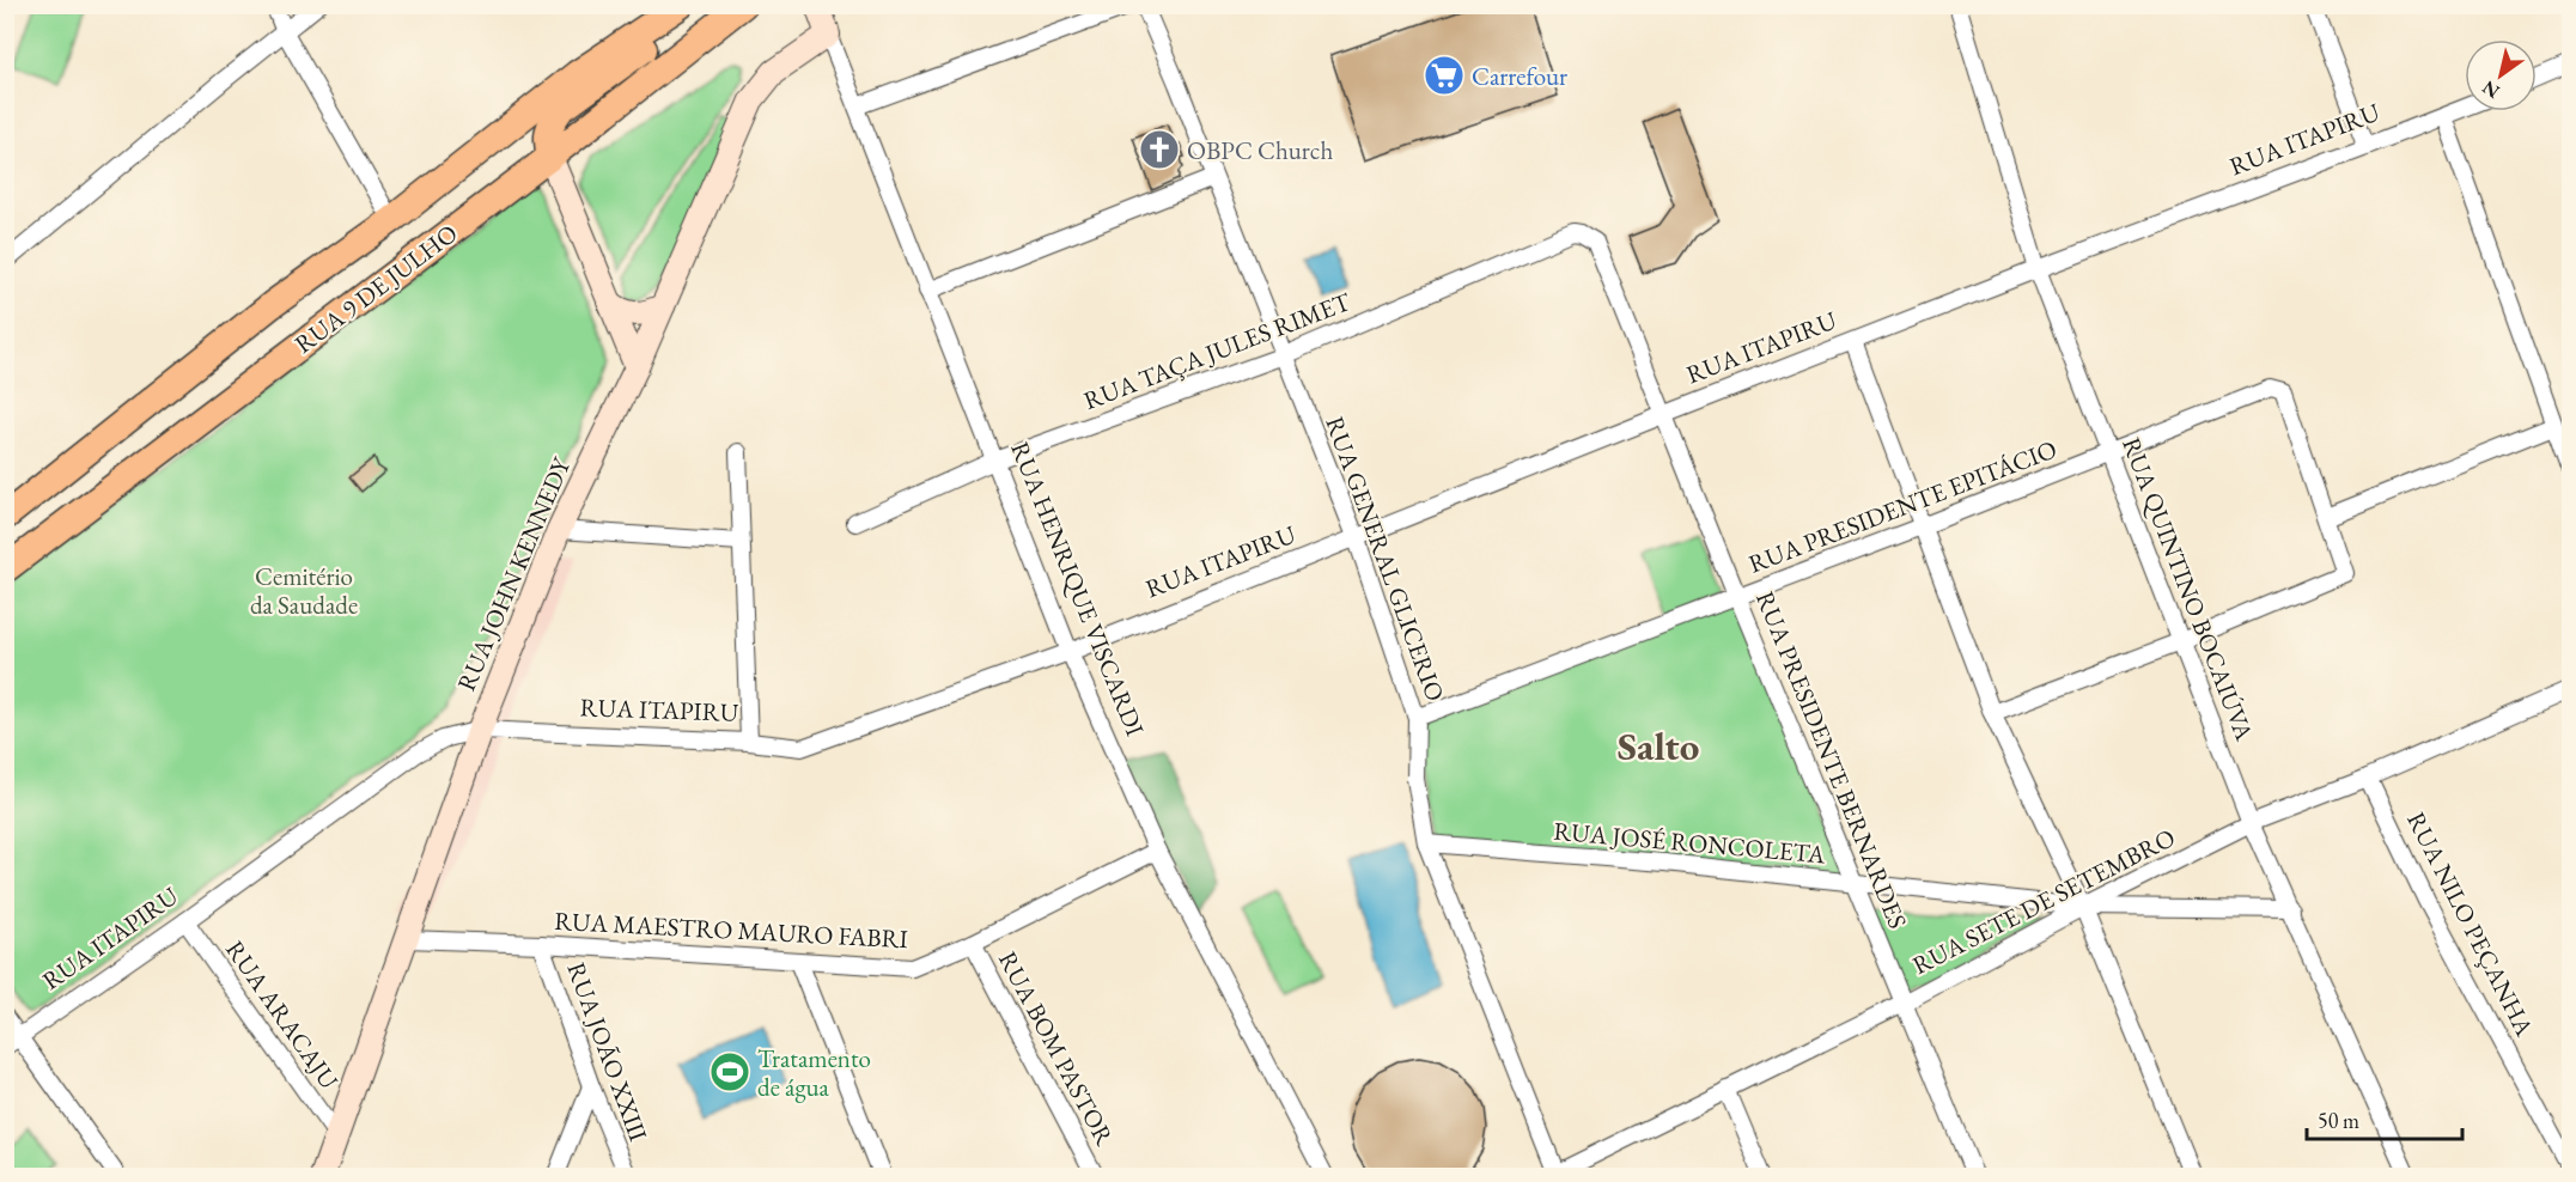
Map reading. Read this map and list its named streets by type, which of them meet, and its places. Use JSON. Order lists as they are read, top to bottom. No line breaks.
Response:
{"streets":{"main road":["RUA 9 DE JULHO"],"street":["RUA ITAPIRU","RUA TAÇA JULES RIMET","RUA PRESIDENTE EPITÁCIO","RUA GENERAL GLICERIO","RUA JOHN KENNEDY","RUA HENRIQUE VISCARDI","RUA QUINTINO BOCAIÚVA","RUA PRESIDENTE BERNARDES","RUA JOSÉ RONCOLETA","RUA SETE DE SETEMBRO","RUA NILO PEÇANHA","RUA MAESTRO MAURO FABRI","RUA ARACAJU","RUA BOM PASTOR","RUA JOÃO XXIII"]},"crossings":[["RUA ITAPIRU","RUA GENERAL GLICERIO"],["RUA ITAPIRU","RUA JOHN KENNEDY"],["RUA ITAPIRU","RUA HENRIQUE VISCARDI"],["RUA ITAPIRU","RUA QUINTINO BOCAIÚVA"],["RUA ITAPIRU","RUA PRESIDENTE BERNARDES"],["RUA ITAPIRU","RUA ARACAJU"],["RUA TAÇA JULES RIMET","RUA GENERAL GLICERIO"],["RUA TAÇA JULES RIMET","RUA HENRIQUE VISCARDI"],["RUA TAÇA JULES RIMET","RUA PRESIDENTE BERNARDES"],["RUA PRESIDENTE EPITÁCIO","RUA GENERAL GLICERIO"],["RUA PRESIDENTE EPITÁCIO","RUA QUINTINO BOCAIÚVA"],["RUA PRESIDENTE EPITÁCIO","RUA PRESIDENTE BERNARDES"],["RUA GENERAL GLICERIO","RUA JOSÉ RONCOLETA"],["RUA GENERAL GLICERIO","RUA SETE DE SETEMBRO"],["RUA JOHN KENNEDY","RUA HENRIQUE VISCARDI"],["RUA JOHN KENNEDY","RUA MAESTRO MAURO FABRI"],["RUA JOHN KENNEDY","RUA ARACAJU"],["RUA HENRIQUE VISCARDI","RUA MAESTRO MAURO FABRI"],["RUA QUINTINO BOCAIÚVA","RUA JOSÉ RONCOLETA"],["RUA QUINTINO BOCAIÚVA","RUA SETE DE SETEMBRO"],["RUA PRESIDENTE BERNARDES","RUA JOSÉ RONCOLETA"],["RUA PRESIDENTE BERNARDES","RUA SETE DE SETEMBRO"],["RUA JOSÉ RONCOLETA","RUA SETE DE SETEMBRO"],["RUA SETE DE SETEMBRO","RUA NILO PEÇANHA"],["RUA MAESTRO MAURO FABRI","RUA BOM PASTOR"],["RUA MAESTRO MAURO FABRI","RUA JOÃO XXIII"]],"districts":["Salto"],"parks":["Cemitério da Saudade"],"places":{"supermarket":["Carrefour"],"church":["OBPC Church"],"sports":["Tratamento de água"]},"scale_bar":"50 m","north":"bottom left"}
